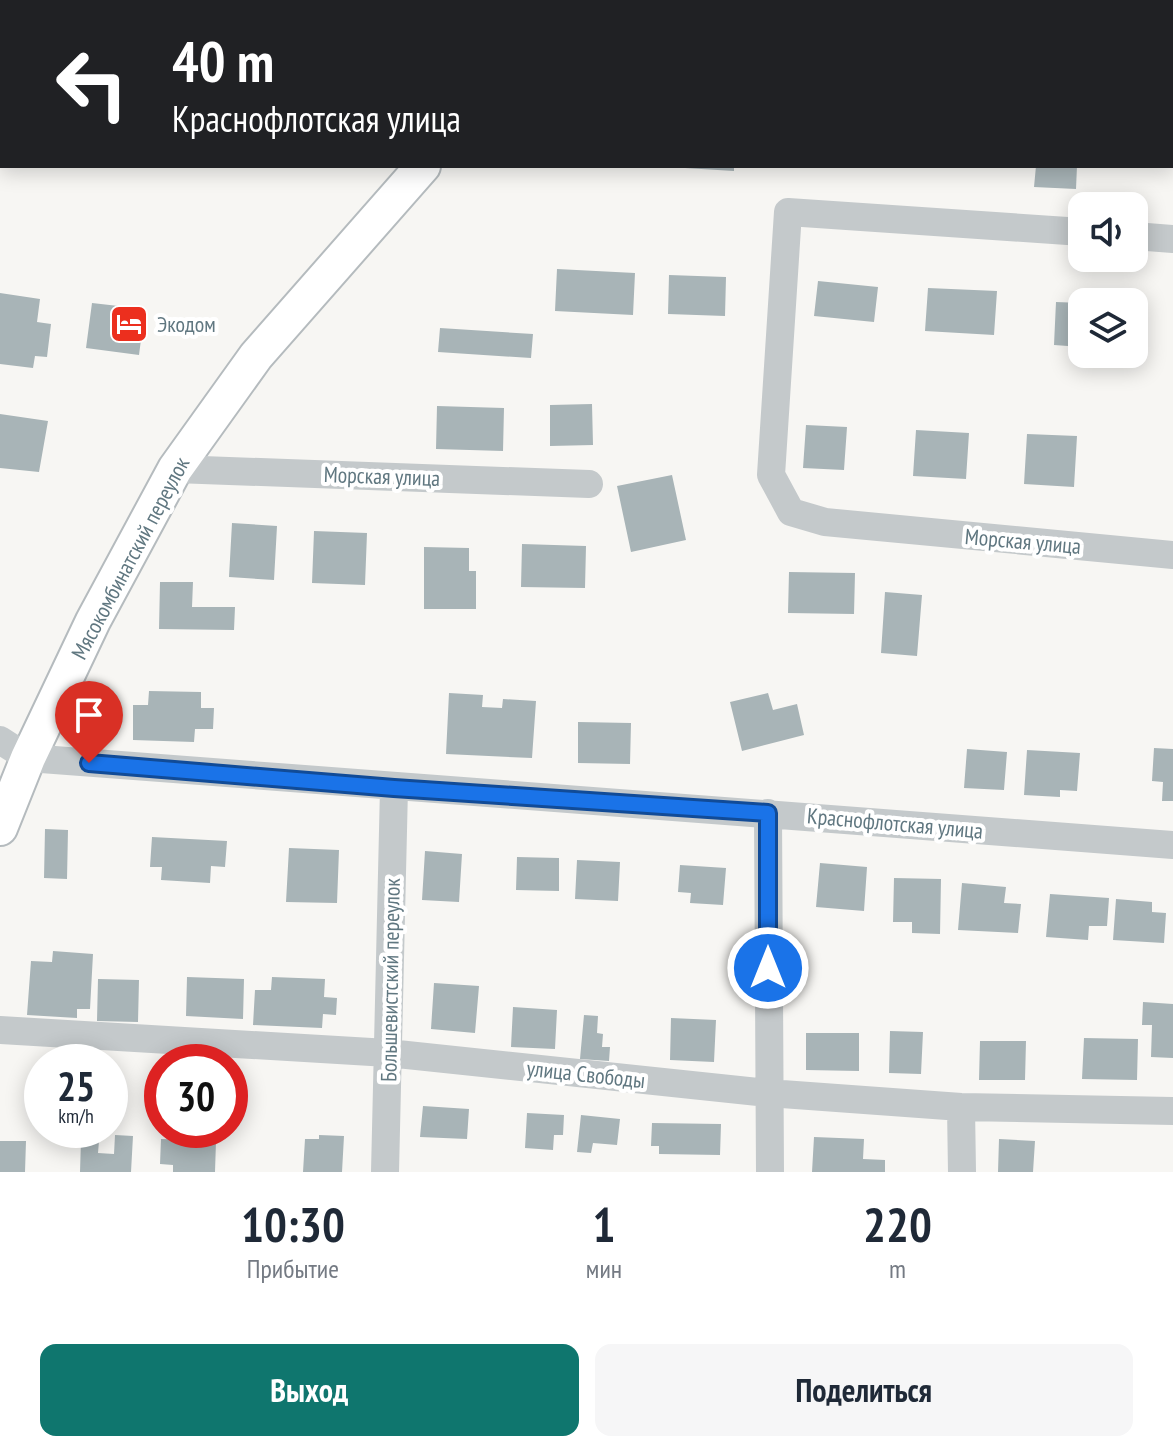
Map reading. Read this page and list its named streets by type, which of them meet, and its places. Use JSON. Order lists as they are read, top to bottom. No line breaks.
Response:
{"streets":{"main road":["Мясокомбинатский переулок"],"street":["Морская улица","Краснофлотская улица","Большевистский переулок","улица Свободы"]},"crossings":[["Морская улица","Мясокомбинатский переулок"],["Мясокомбинатский переулок","Краснофлотская улица"],["Краснофлотская улица","Большевистский переулок"],["Большевистский переулок","улица Свободы"]],"places":{"hotel":["Экодом"]},"page":{"turn":["40 m","Краснофлотская улица"],"speed":"25 km/h","limit":"30","eta":["10:30","Прибытие","1","мин","220","m"],"buttons":["Выход","Поделиться"]}}
